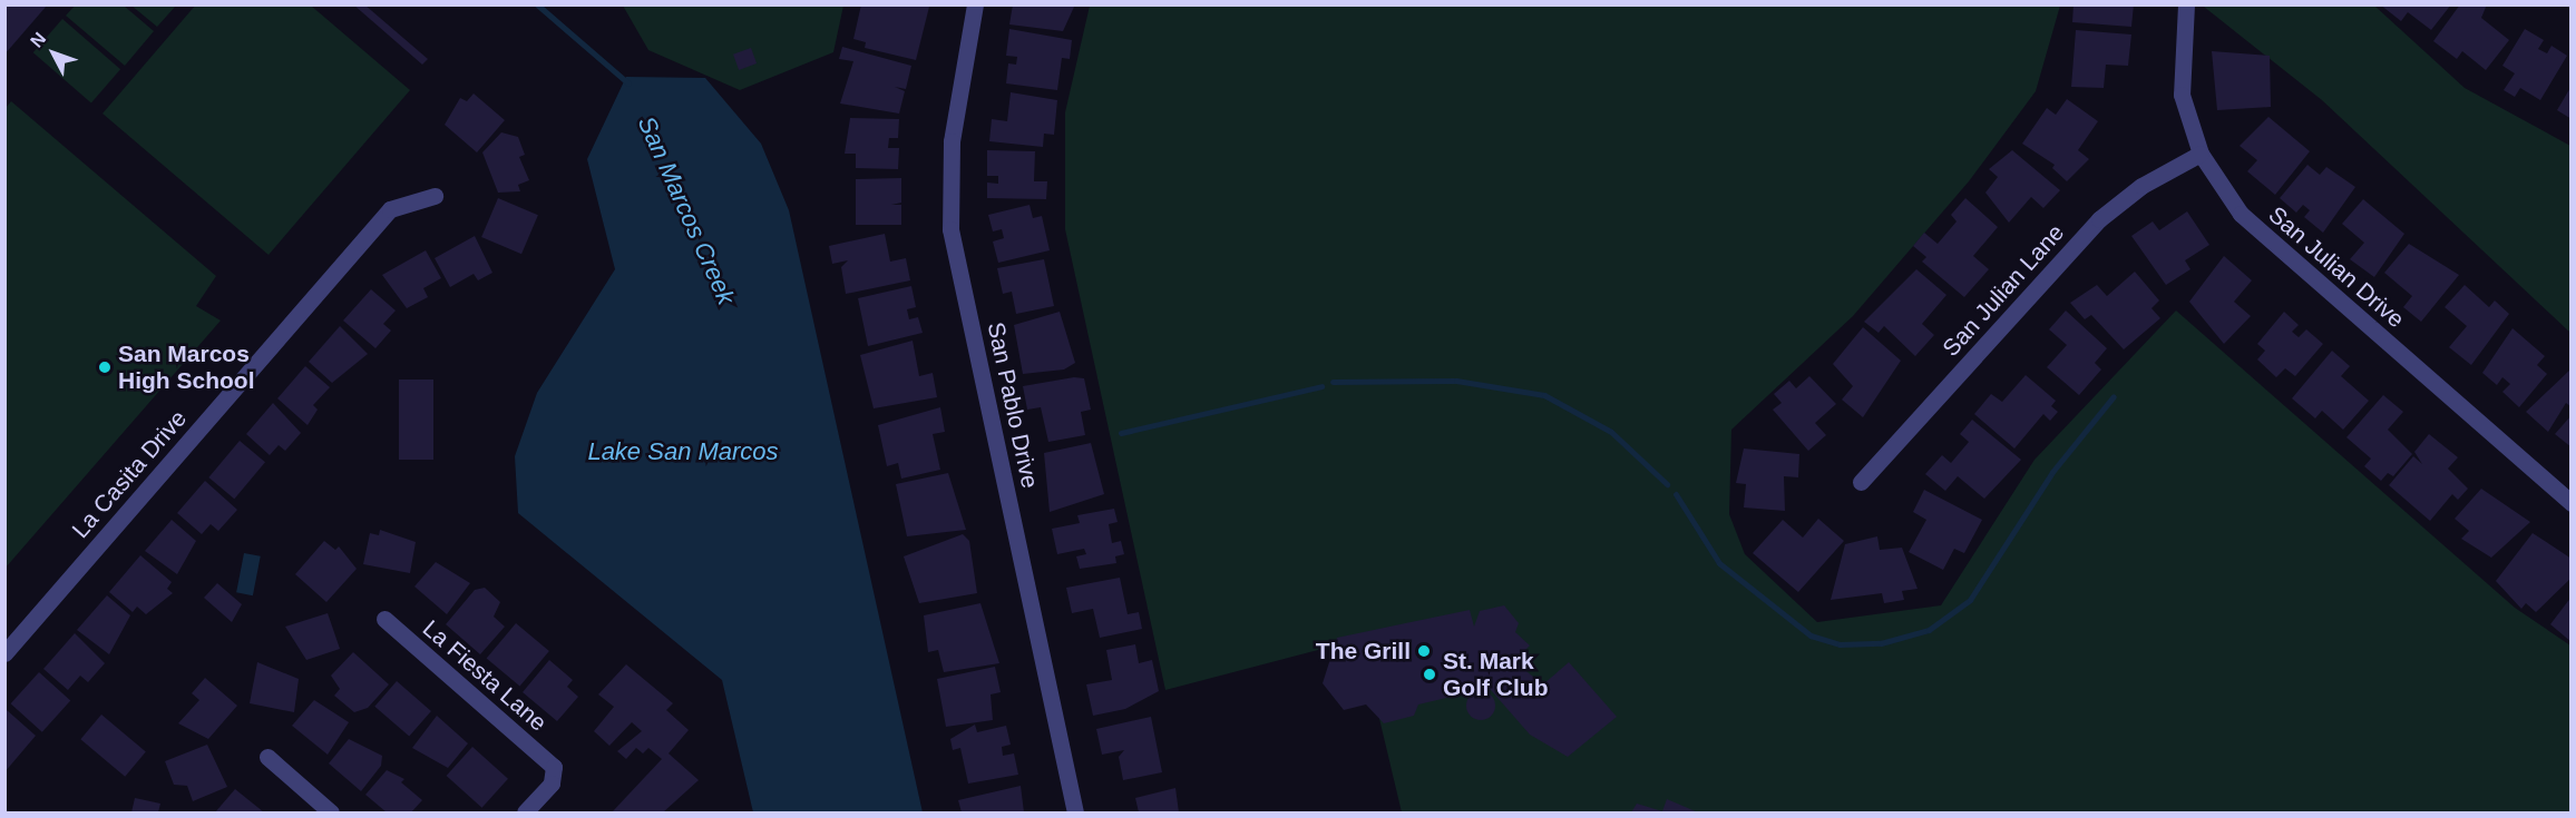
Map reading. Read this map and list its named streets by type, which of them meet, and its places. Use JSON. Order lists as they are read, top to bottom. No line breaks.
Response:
{"streets":{"street":["San Julian Drive","San Julian Lane","San Pablo Drive","La Casita Drive","La Fiesta Lane"]},"crossings":[["San Julian Drive","San Julian Lane"]],"water":["San Marcos Creek","Lake San Marcos"],"places":["San Marcos High School","The Grill","St. Mark Golf Club"],"north":"top left"}
